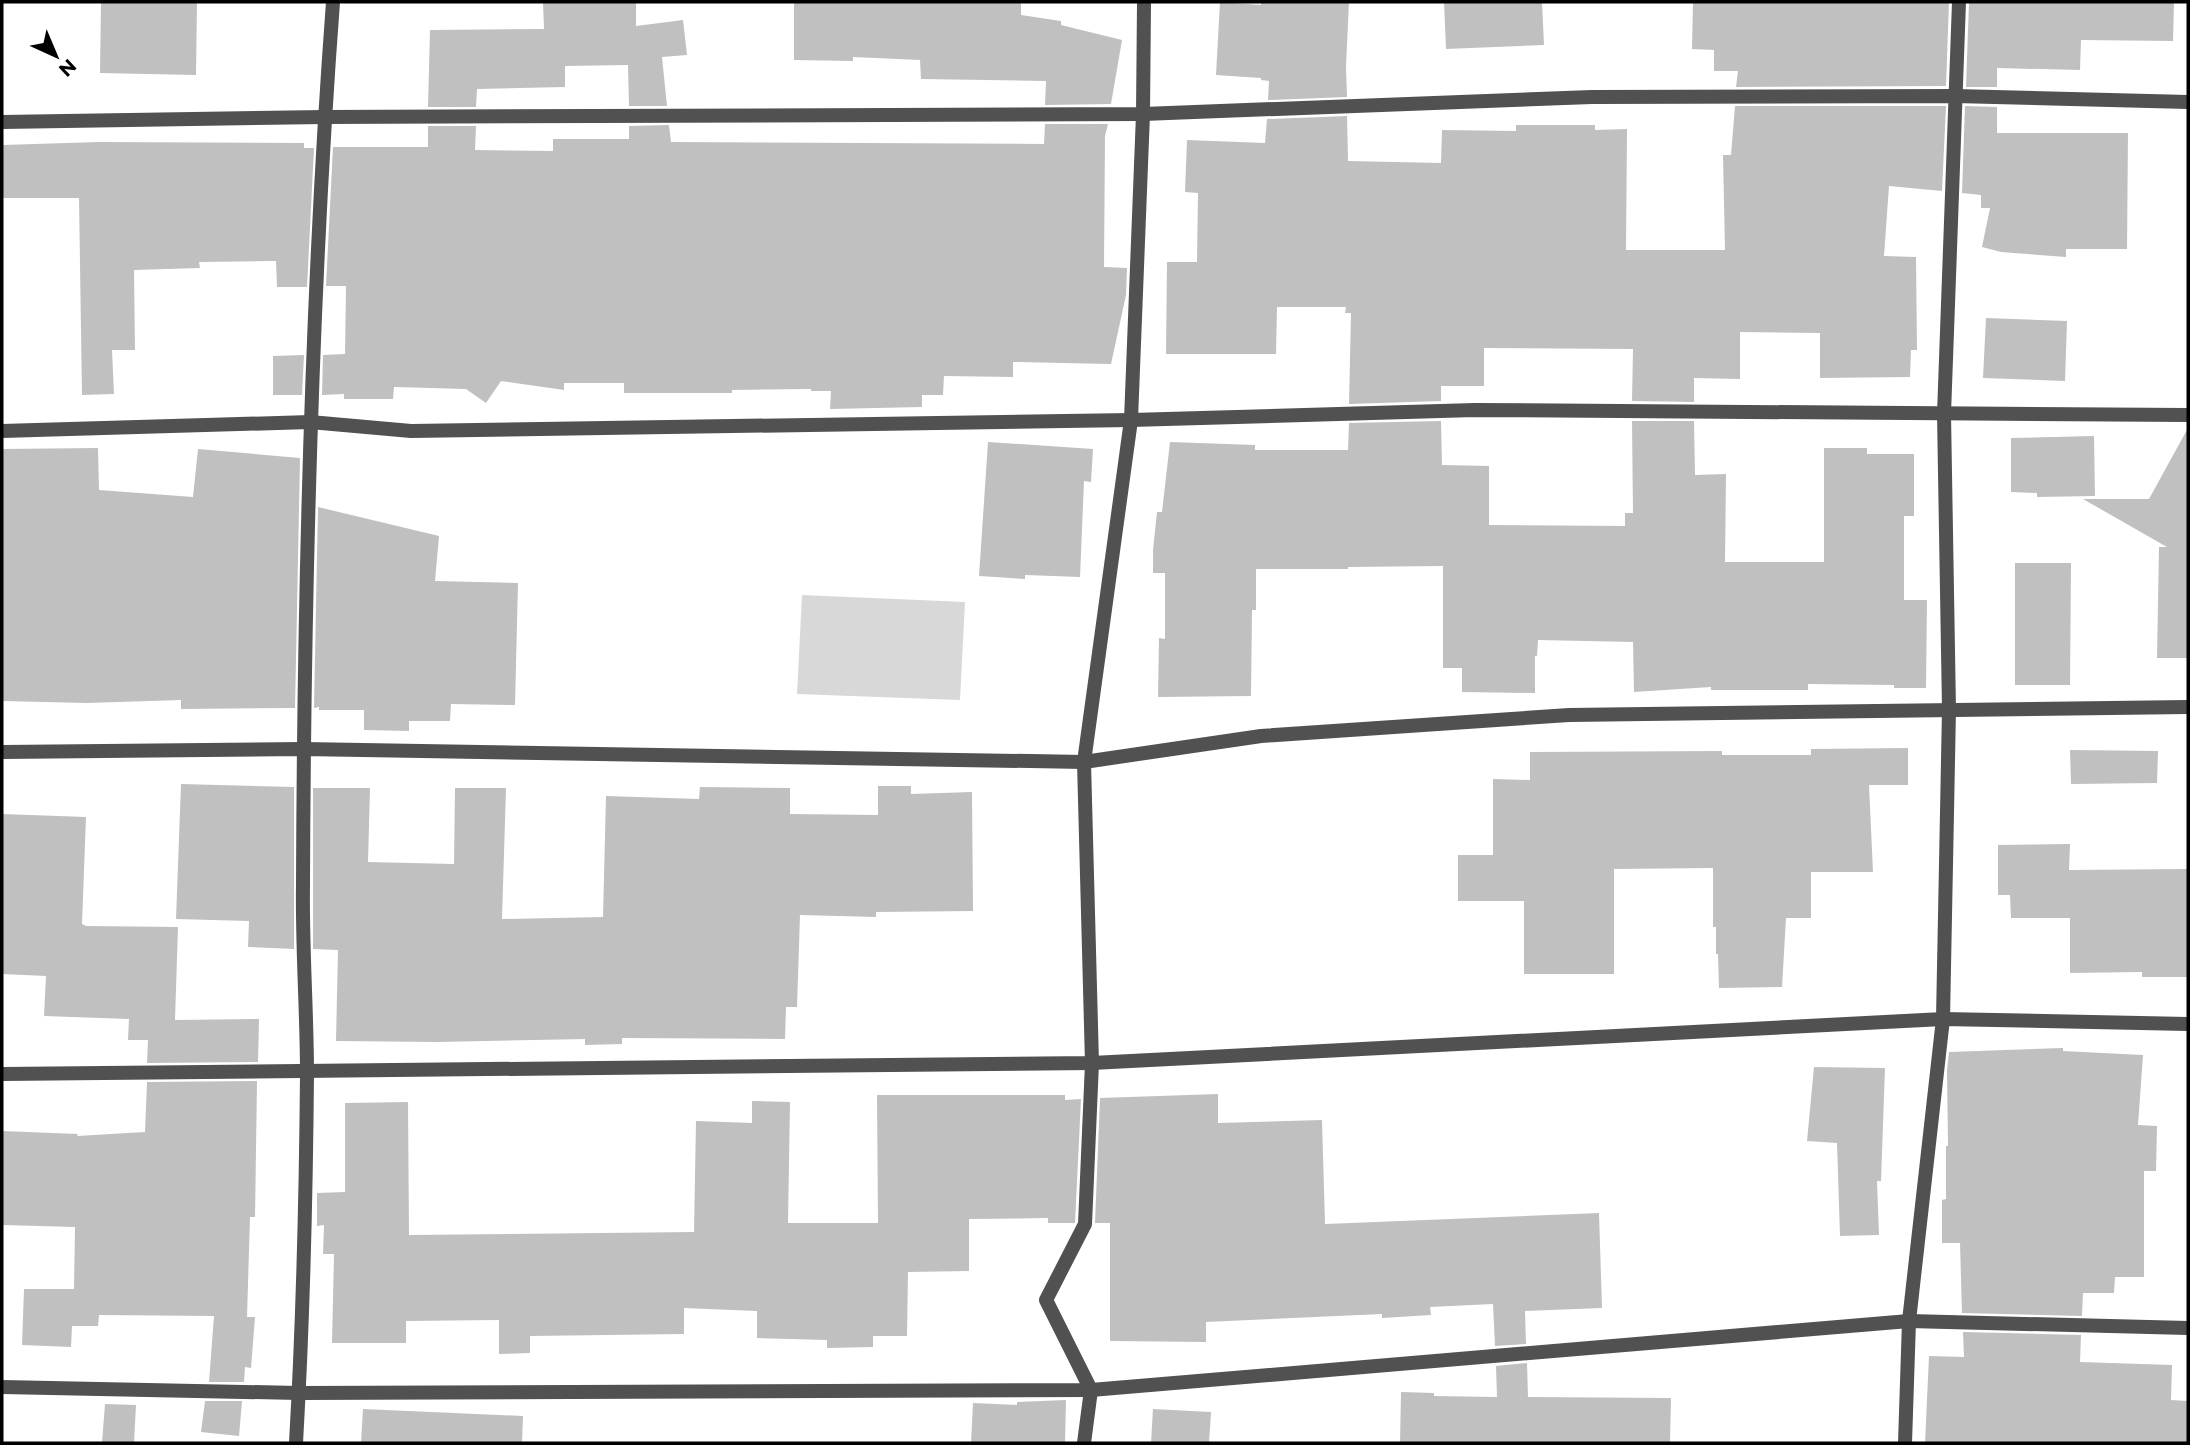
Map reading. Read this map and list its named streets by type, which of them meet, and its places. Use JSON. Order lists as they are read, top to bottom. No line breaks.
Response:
{"north":"bottom right"}
